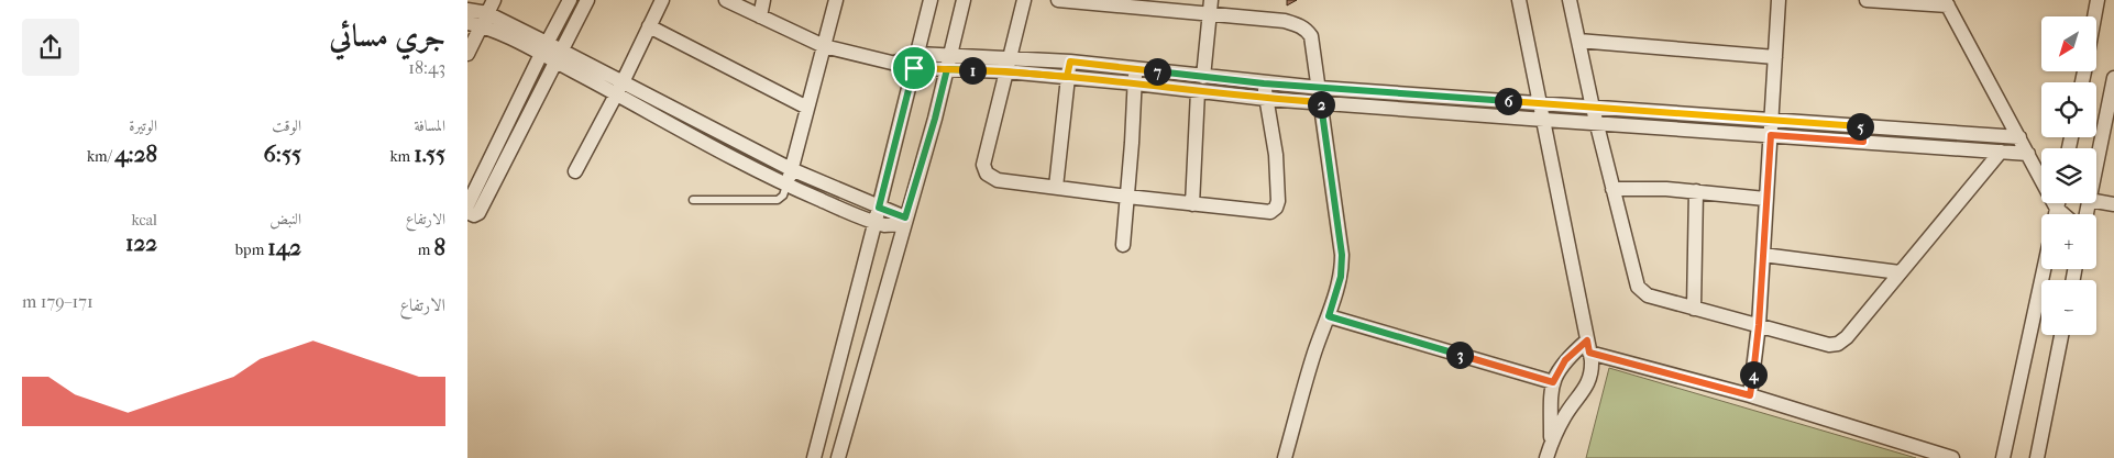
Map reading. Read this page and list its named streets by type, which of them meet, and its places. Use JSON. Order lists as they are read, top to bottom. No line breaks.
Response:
{"north":"bottom left","page":{"heading":["جري مسائي","18:43"],"map_buttons":["+","−"],"pins":["1","7","6","2","5","3","4"],"stats":[["المسافة","1.55 km"],["الوقت","6:55"],["الوتيرة","4:28 /km"],["الارتفاع","8 m"],["النبض","142 bpm"],["kcal","122"]],"chart":["الارتفاع","171–179 m"]}}
